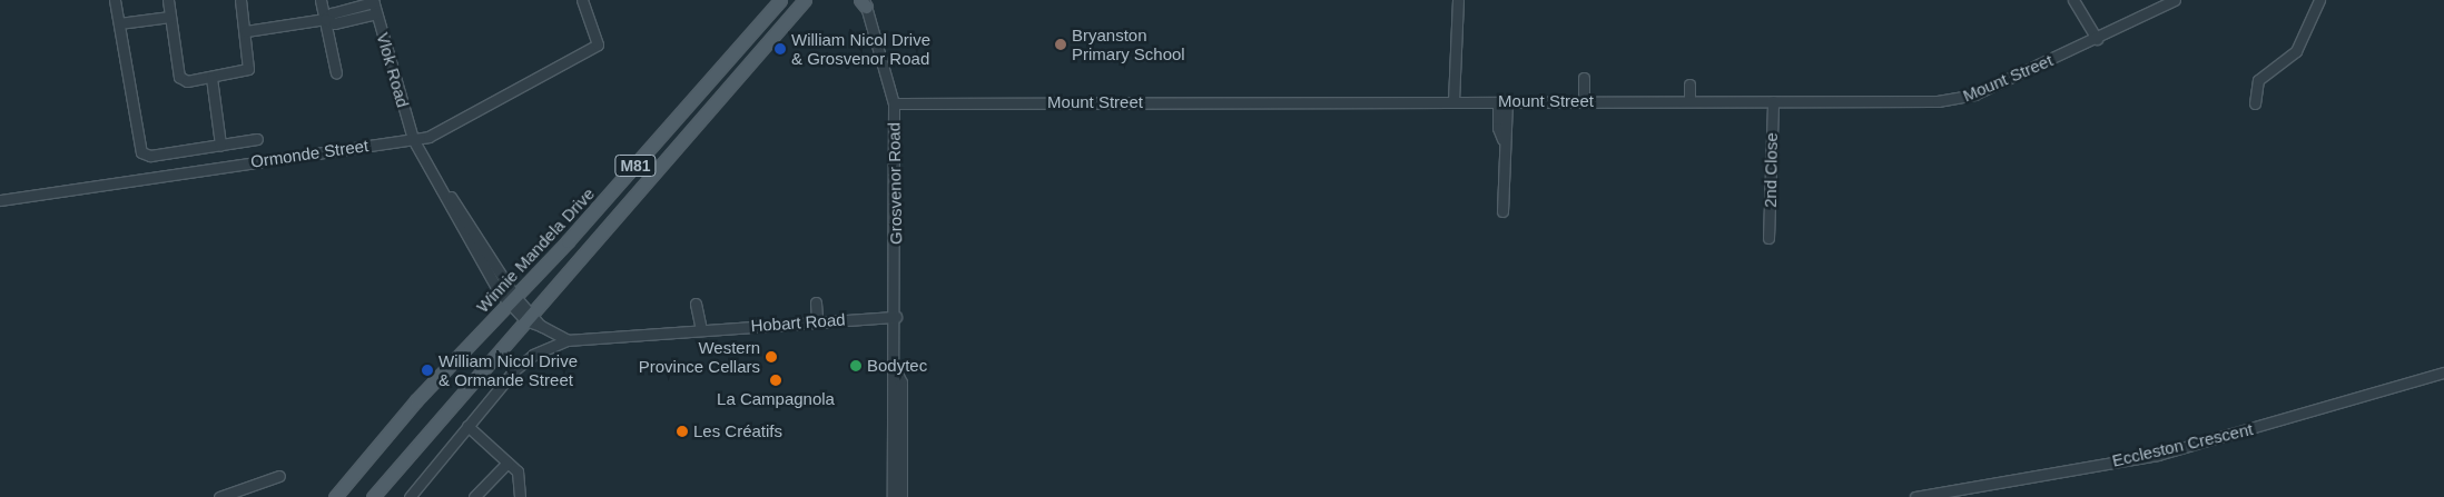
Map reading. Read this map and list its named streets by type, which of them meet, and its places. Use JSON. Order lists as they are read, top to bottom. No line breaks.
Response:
{"streets":{"main road":["M81","Winnie Mandela Drive"],"street":["Vlok Road","Mount Street","Ormonde Street","2nd Close","Grosvenor Road","Hobart Road","Eccleston Crescent"]},"crossings":[["Vlok Road","Ormonde Street"],["Vlok Road","Winnie Mandela Drive"],["Mount Street","2nd Close"],["Mount Street","Grosvenor Road"],["Grosvenor Road","Hobart Road"]],"places":["Bryanston Primary School","William Nicol Drive & Grosvenor Road","Western Province Cellars","Bodytec","William Nicol Drive & Ormande Street","La Campagnola","Les Créatifs"]}
